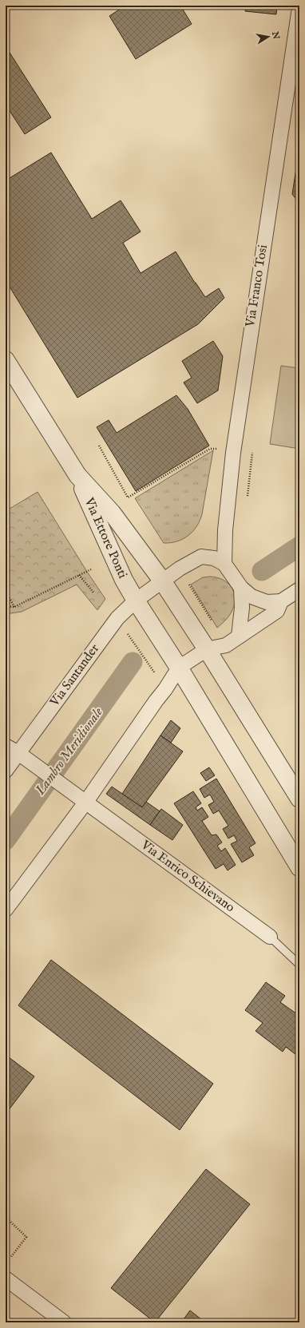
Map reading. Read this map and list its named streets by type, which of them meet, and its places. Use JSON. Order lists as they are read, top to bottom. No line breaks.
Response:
{"streets":{"street":["Via Franco Tosi","Via Ettore Ponti","Via Santander","Via Enrico Schievano"]},"crossings":[["Via Franco Tosi","Via Santander"],["Via Ettore Ponti","Via Santander"],["Via Santander","Via Enrico Schievano"]],"water":["Lambro Meridionale"],"north":"right"}
